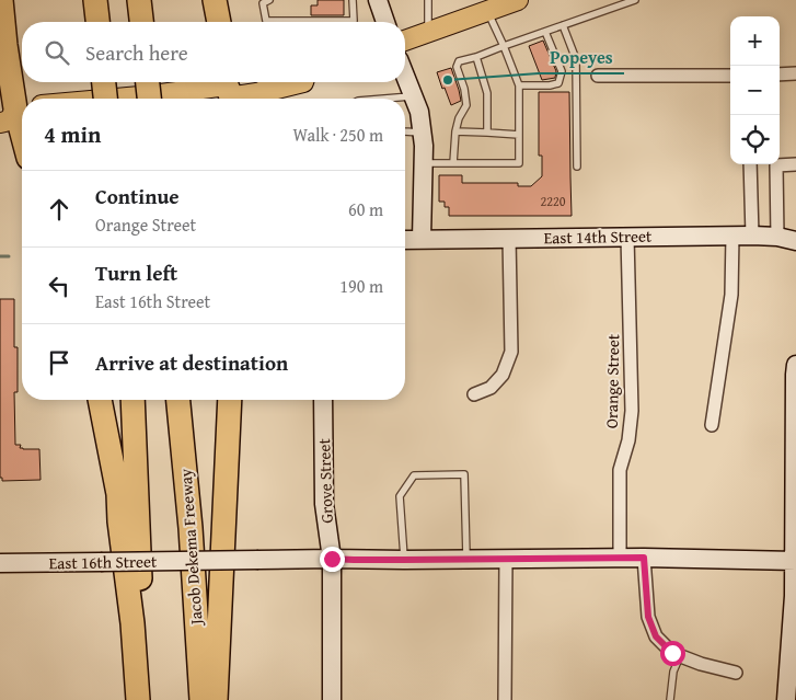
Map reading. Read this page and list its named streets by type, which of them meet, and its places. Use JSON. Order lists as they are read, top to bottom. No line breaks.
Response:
{"streets":{"highway":["Jacob Dekema Freeway"],"street":["East 14th Street","Orange Street","Grove Street","East 16th Street"]},"crossings":[["East 14th Street","Orange Street"],["Orange Street","East 16th Street"],["Grove Street","East 16th Street"]],"places":["Popeyes"],"house_numbers":["2220"],"page":{"map_buttons":["+","−"],"search":"Search here","heading":["4 min","Walk · 250 m"],"list":[["Continue","Orange Street","60 m"],["Turn left","East 16th Street","190 m"],"Arrive at destination"]}}
